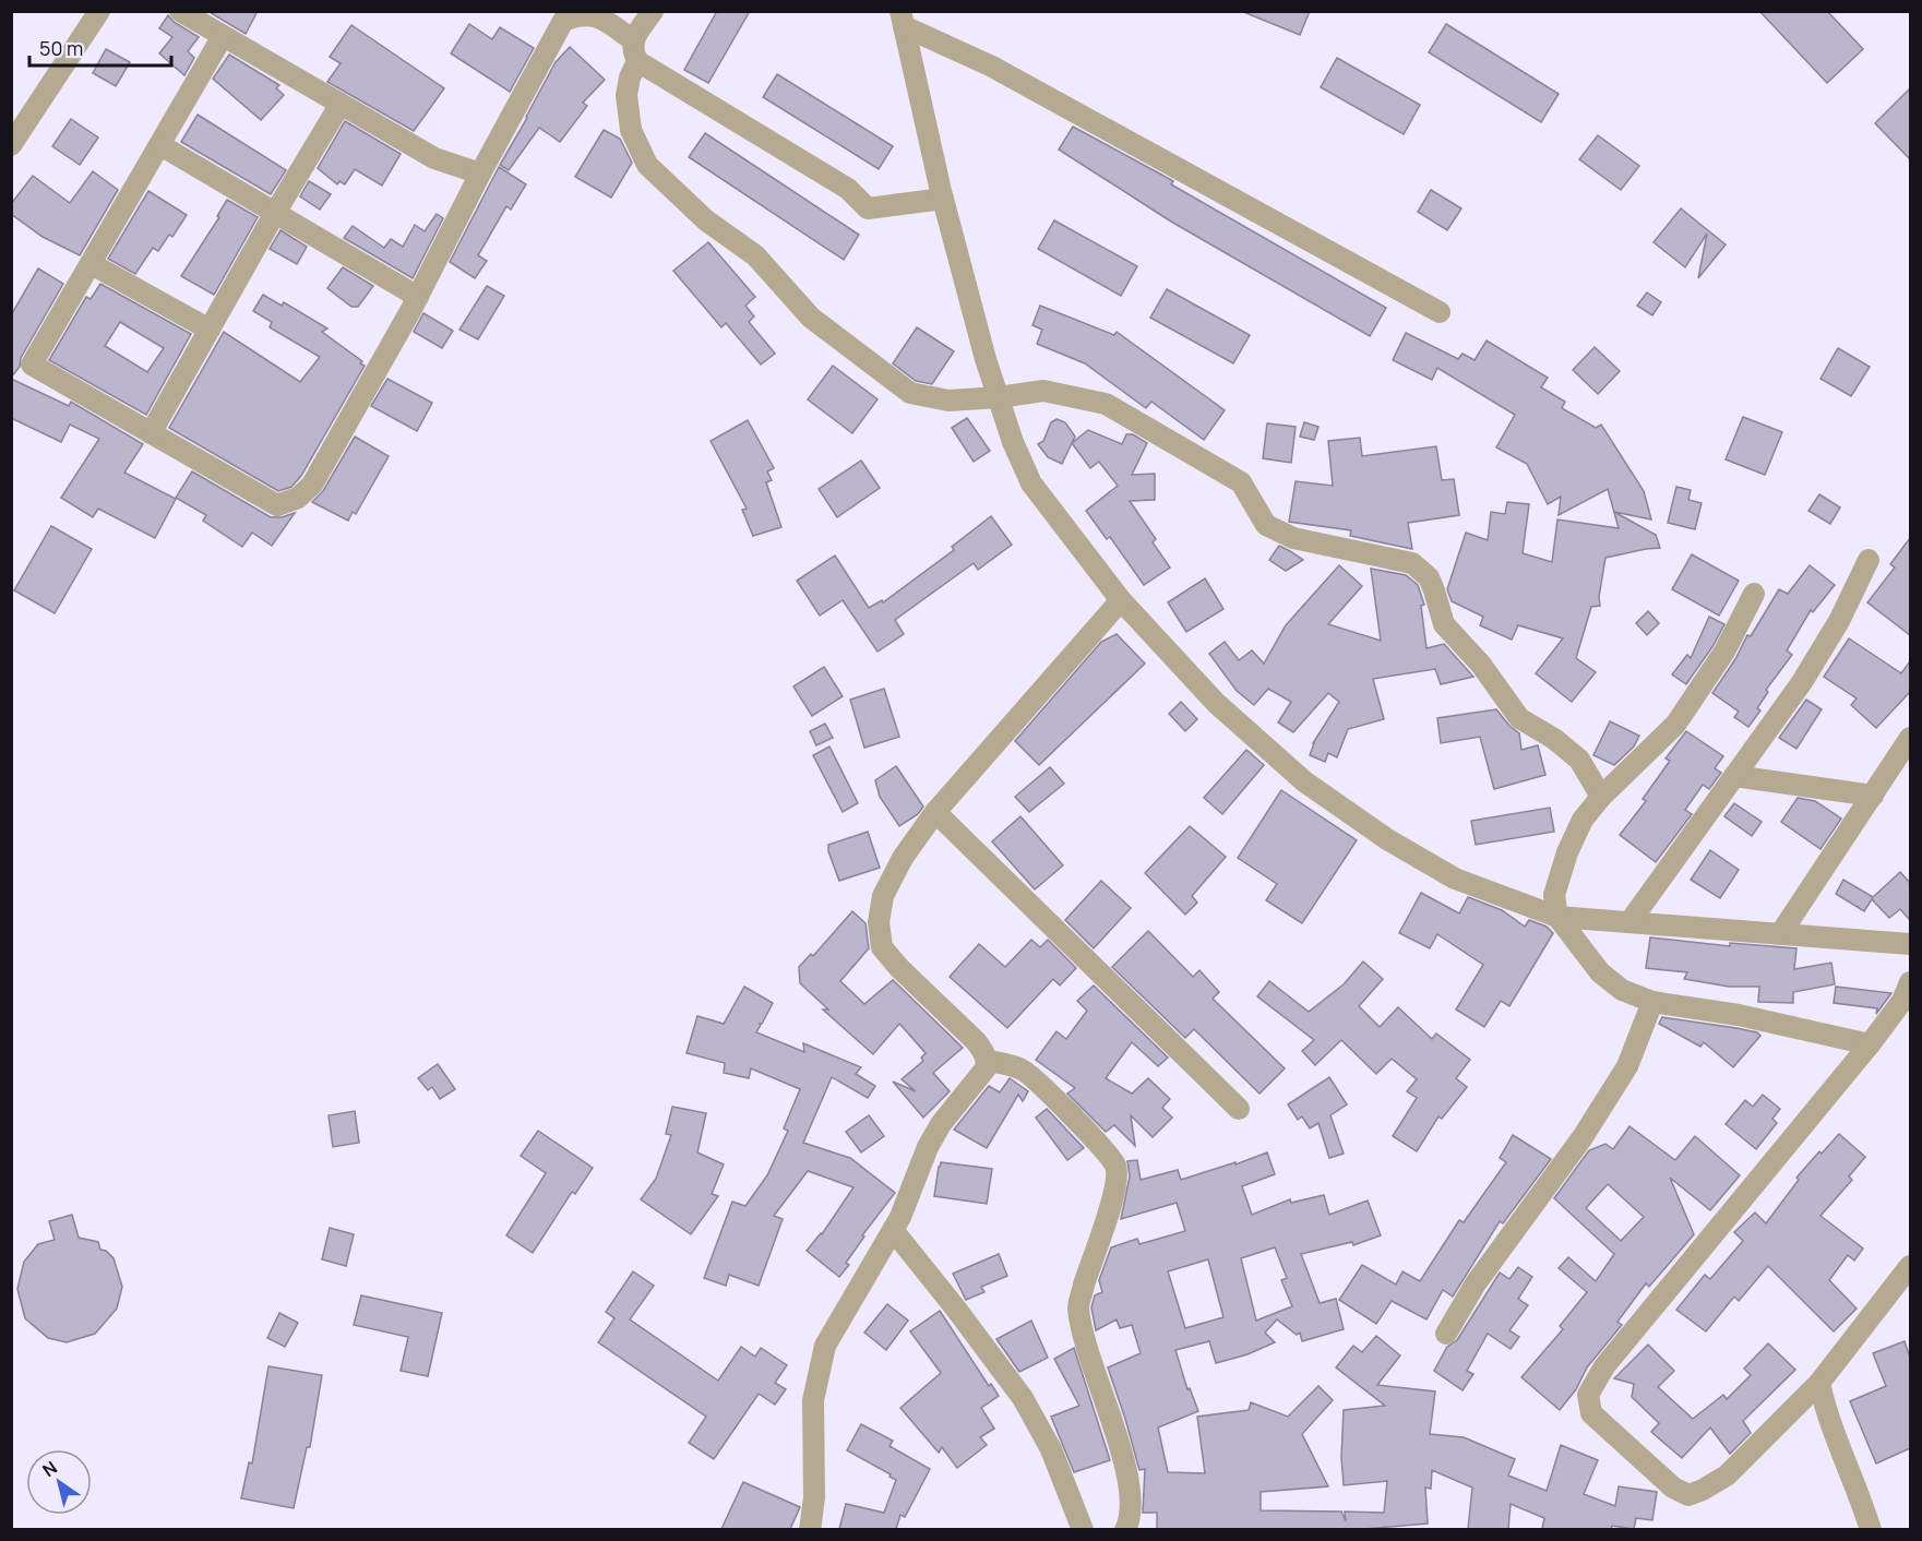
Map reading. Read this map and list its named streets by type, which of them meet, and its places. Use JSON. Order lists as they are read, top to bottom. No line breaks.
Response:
{"scale_bar":"50 m","north":"top left"}
